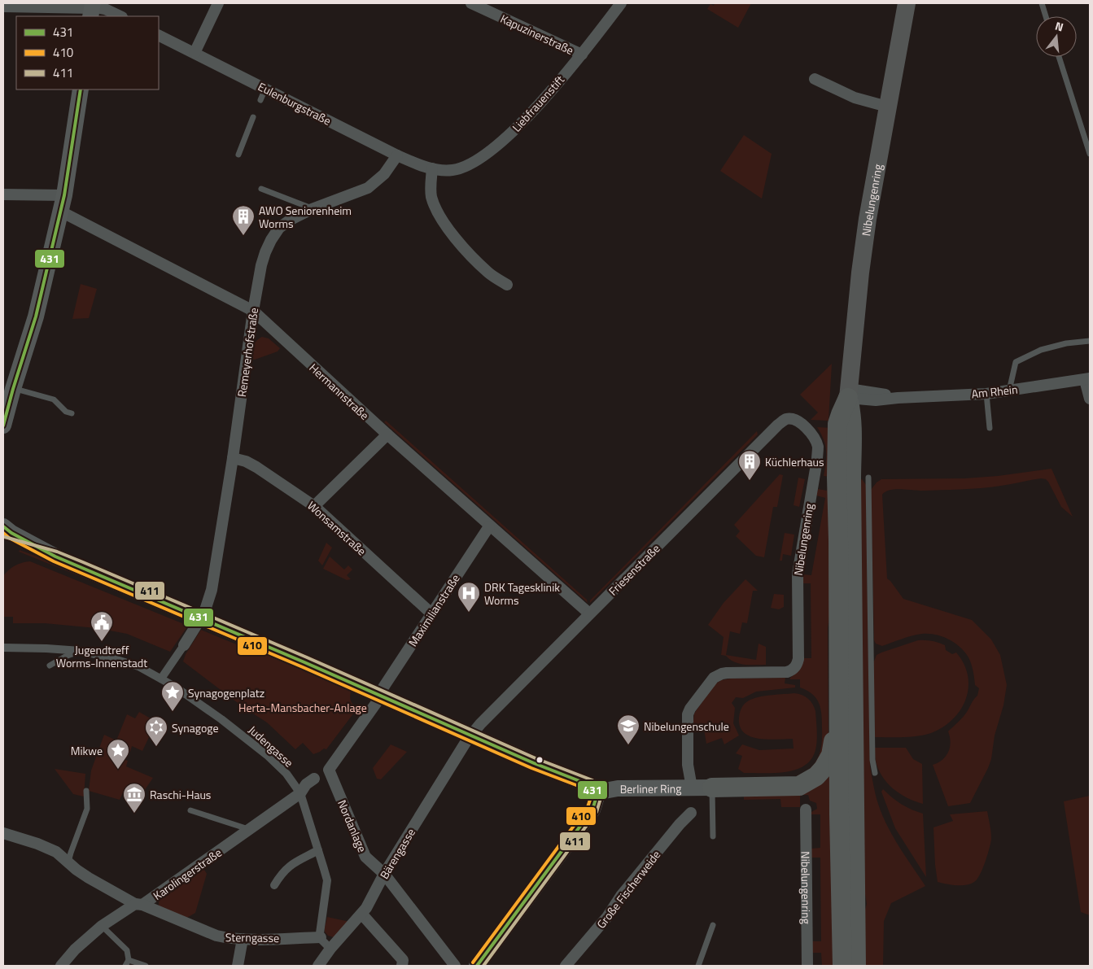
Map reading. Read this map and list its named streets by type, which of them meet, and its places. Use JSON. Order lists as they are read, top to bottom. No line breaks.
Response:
{"streets":{"main road":["Nibelungenring","Berliner Ring"],"street":["Kapuzinerstraße","Eulenburgstraße","Liebfrauenstift","Remeyerhofstraße","Hermannstraße","Am Rhein","Wonsamstraße","Friesenstraße","Maximilianstraße","Judengasse","Nordanlage","Bärengasse","Karolingerstraße","Große Fischerweide","Sterngasse"]},"crossings":[["Kapuzinerstraße","Liebfrauenstift"],["Eulenburgstraße","Liebfrauenstift"],["Eulenburgstraße","Remeyerhofstraße"],["Nibelungenring","Am Rhein"],["Nibelungenring","Friesenstraße"],["Nibelungenring","Berliner Ring"],["Remeyerhofstraße","Hermannstraße"],["Remeyerhofstraße","Wonsamstraße"],["Hermannstraße","Friesenstraße"],["Hermannstraße","Maximilianstraße"],["Wonsamstraße","Maximilianstraße"],["Friesenstraße","Bärengasse"],["Judengasse","Karolingerstraße"],["Judengasse","Sterngasse"],["Nordanlage","Bärengasse"],["Nordanlage","Karolingerstraße"],["Karolingerstraße","Sterngasse"]],"parks":["Herta-Mansbacher-Anlage"],"places":{"building":["AWO Seniorenheim Worms","Küchlerhaus"],"hospital":["DRK Tagesklinik Worms"],"public building":["Jugendtreff Worms-Innenstadt"],"place":["Synagogenplatz","Mikwe"],"school or university":["Nibelungenschule"],"synagogue":["Synagoge"],"museum":["Raschi-Haus"]},"lines":["transit line 431","transit line 410","transit line 411"],"legend":["431","410","411"],"north":"top"}
